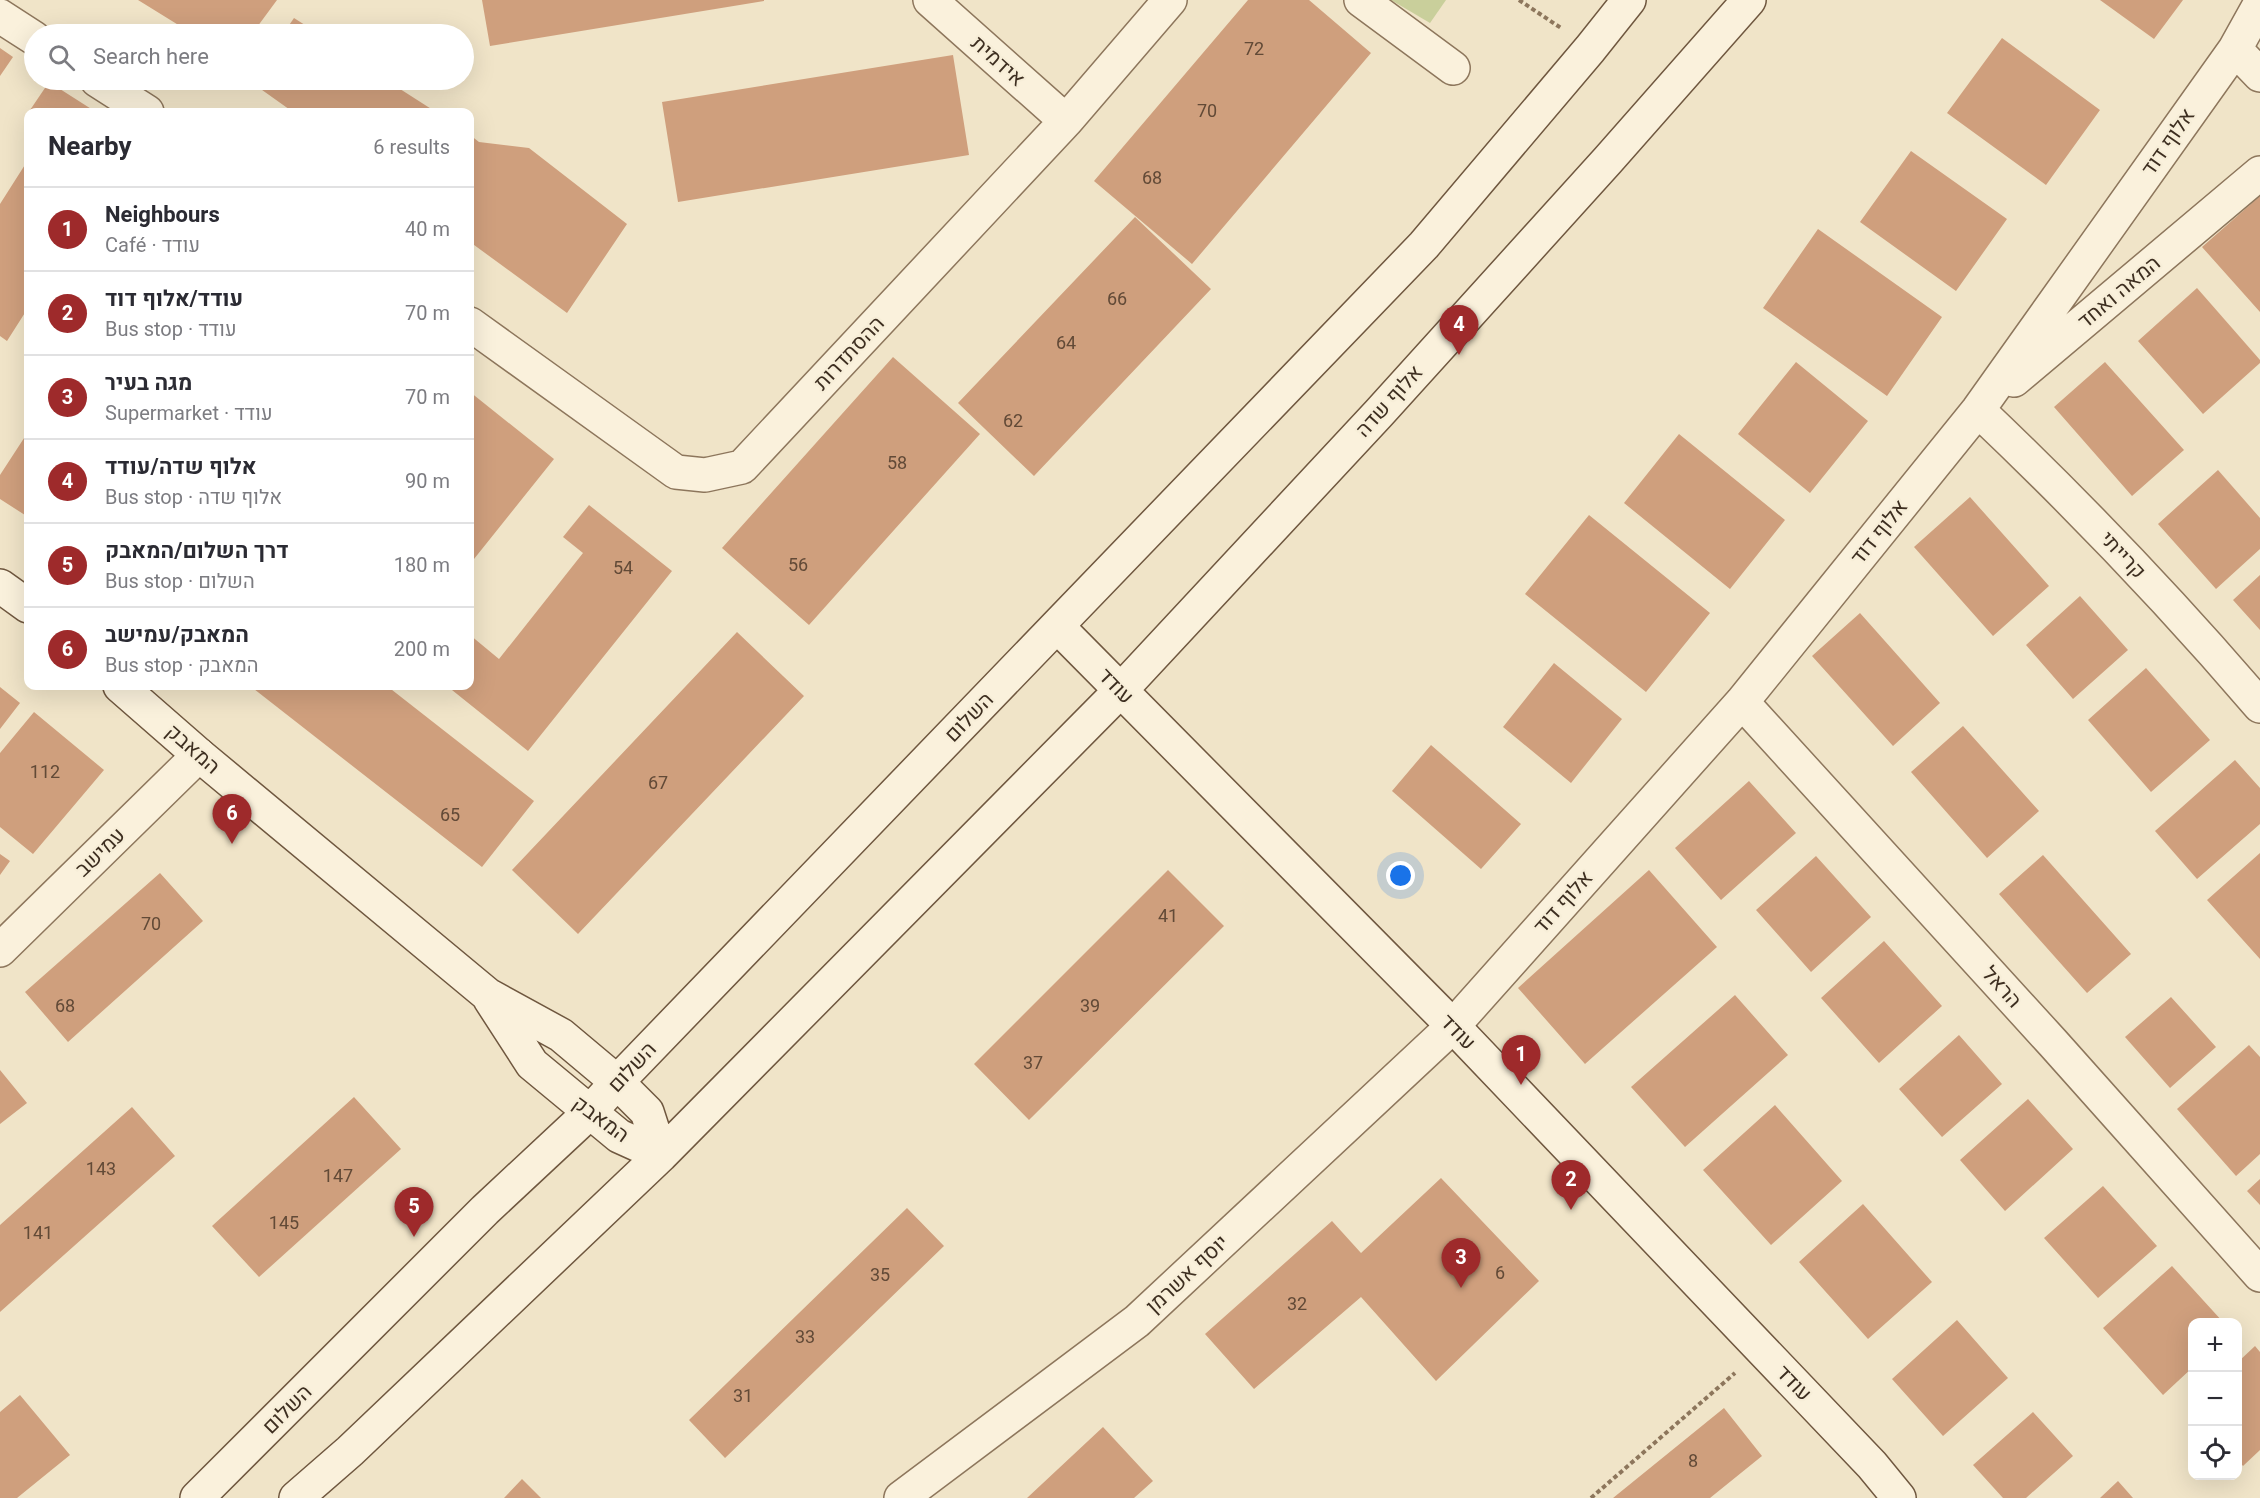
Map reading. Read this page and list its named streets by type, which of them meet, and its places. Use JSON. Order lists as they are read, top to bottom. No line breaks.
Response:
{"streets":{"street":["אידמית","אלוף דוד","המאה ואחד","ההסתדרות","אלוף שדה","קרייתי","עודד","השלום","המאבק","עמישב","הראל","יוסף אשרמן"]},"crossings":[["אידמית","ההסתדרות"],["אלוף דוד","המאה ואחד"],["אלוף דוד","קרייתי"],["אלוף דוד","עודד"],["אלוף דוד","הראל"],["אלוף דוד","יוסף אשרמן"],["המאה ואחד","קרייתי"],["אלוף שדה","עודד"],["עודד","השלום"],["עודד","יוסף אשרמן"],["השלום","המאבק"],["המאבק","עמישב"]],"house_numbers":["72","70","68","66","64","62","58","56","54","112","67","65","41","70","68","39","37","143","147","145","141","6","35","32","33","31","8"],"page":{"search":"Search here","heading":["Nearby","6 results"],"list":[{"mark":"1","name":"Neighbours","note":"Café · עודד","value":"40 m"},{"mark":"2","name":"עודד/אלוף דוד","note":"Bus stop · עודד","value":"70 m"},{"mark":"3","name":"מגה בעיר","note":"Supermarket · עודד","value":"70 m"},{"mark":"4","name":"אלוף שדה/עודד","note":"Bus stop · אלוף שדה","value":"90 m"},{"mark":"5","name":"דרך השלום/המאבק","note":"Bus stop · השלום","value":"180 m"},{"mark":"6","name":"המאבק/עמישב","note":"Bus stop · המאבק","value":"200 m"}],"pins":["4","6","1","2","5","3"],"map_buttons":["+","−"]}}
